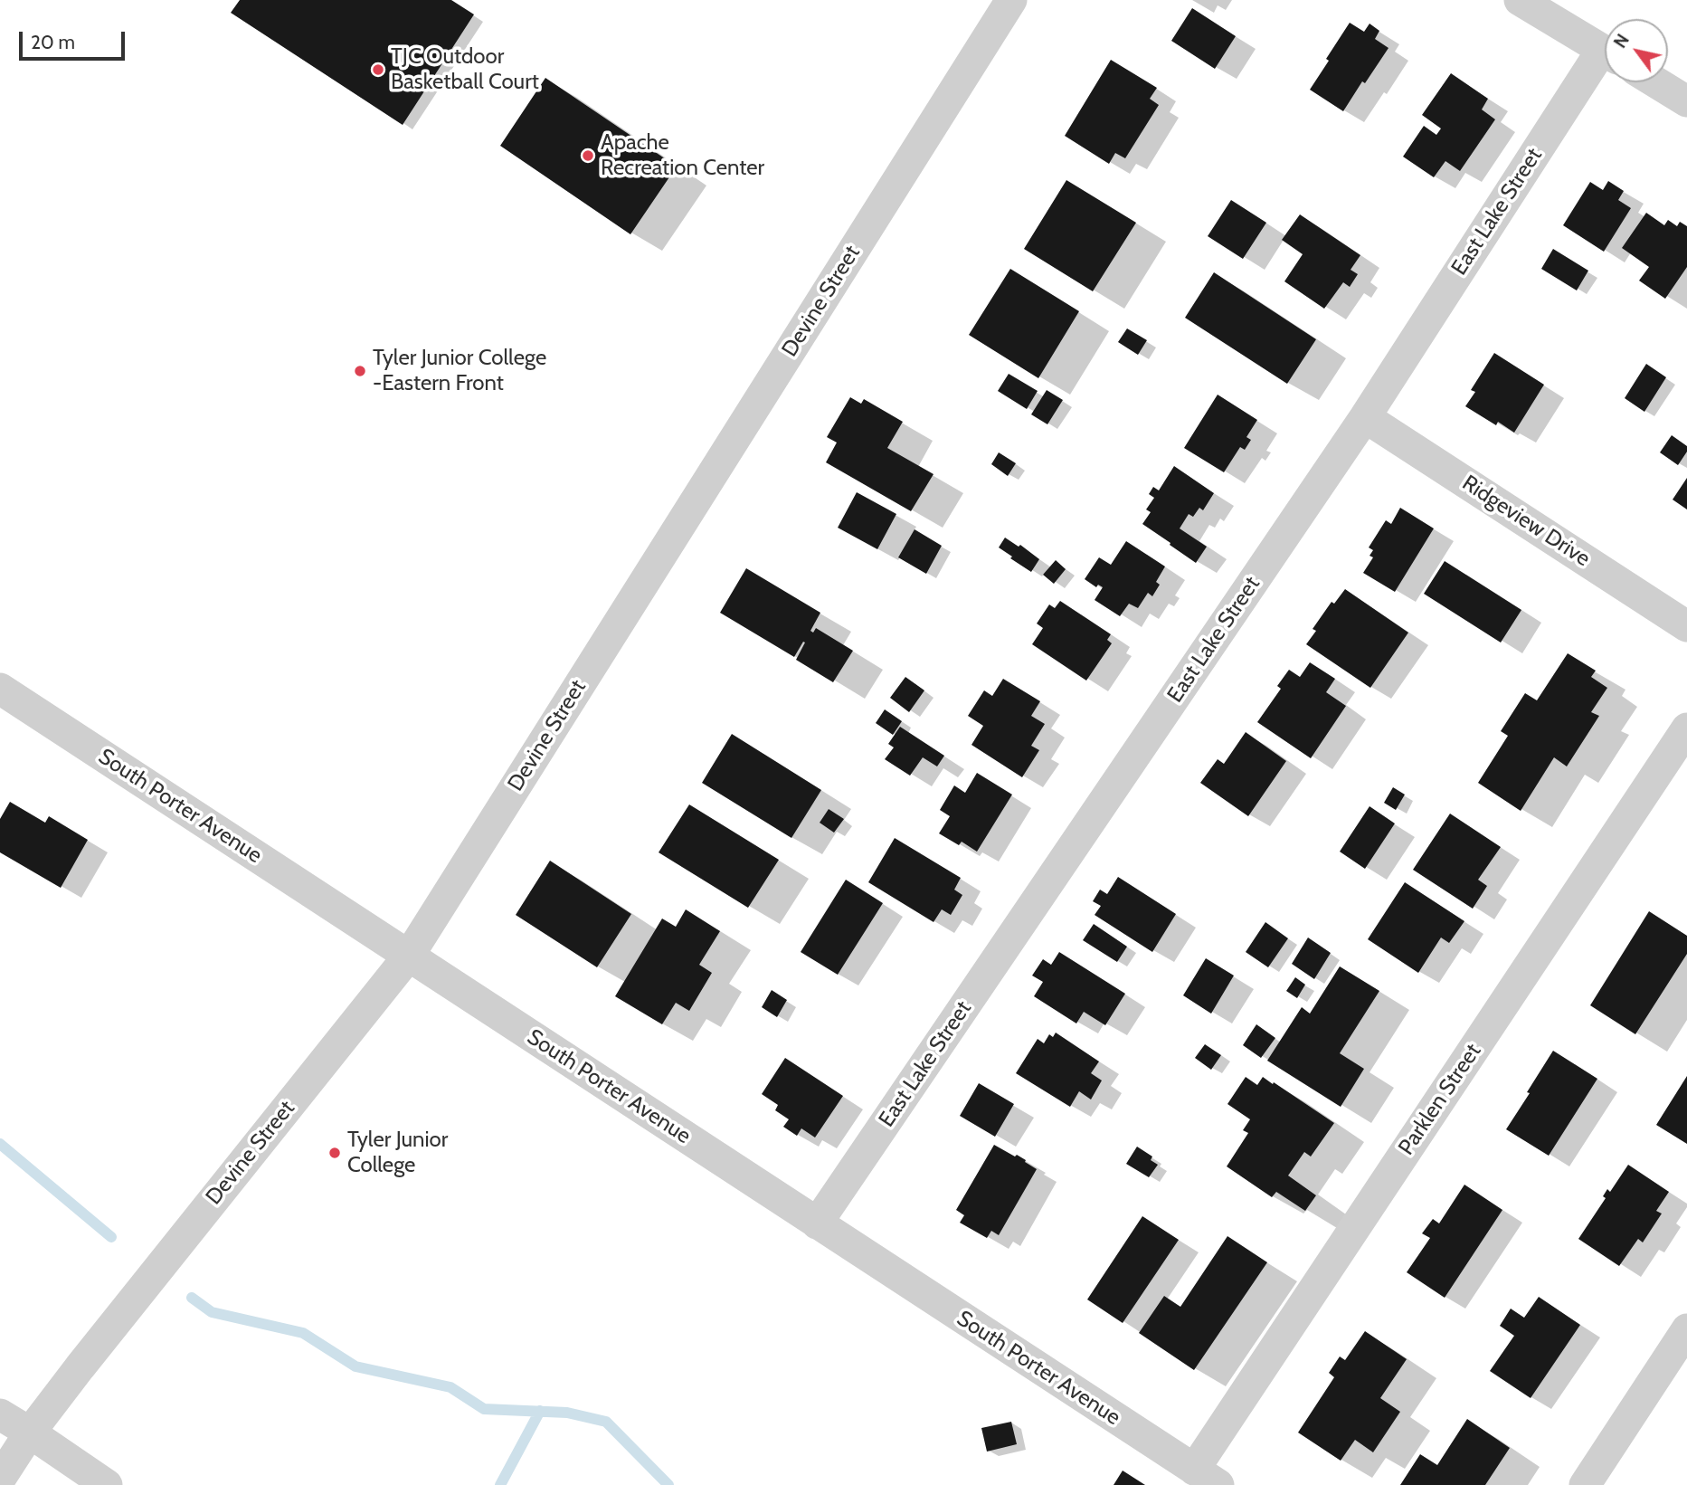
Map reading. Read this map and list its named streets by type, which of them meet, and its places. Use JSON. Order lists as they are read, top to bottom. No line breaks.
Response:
{"streets":{"street":["East Lake Street","Devine Street","Ridgeview Drive","South Porter Avenue","Parklen Street"]},"crossings":[["East Lake Street","Ridgeview Drive"],["East Lake Street","South Porter Avenue"],["Devine Street","South Porter Avenue"],["South Porter Avenue","Parklen Street"]],"places":["TJC Outdoor Basketball Court","Apache Recreation Center","Tyler Junior College -Eastern Front","Tyler Junior College"],"scale_bar":"20 m","north":"top left"}
